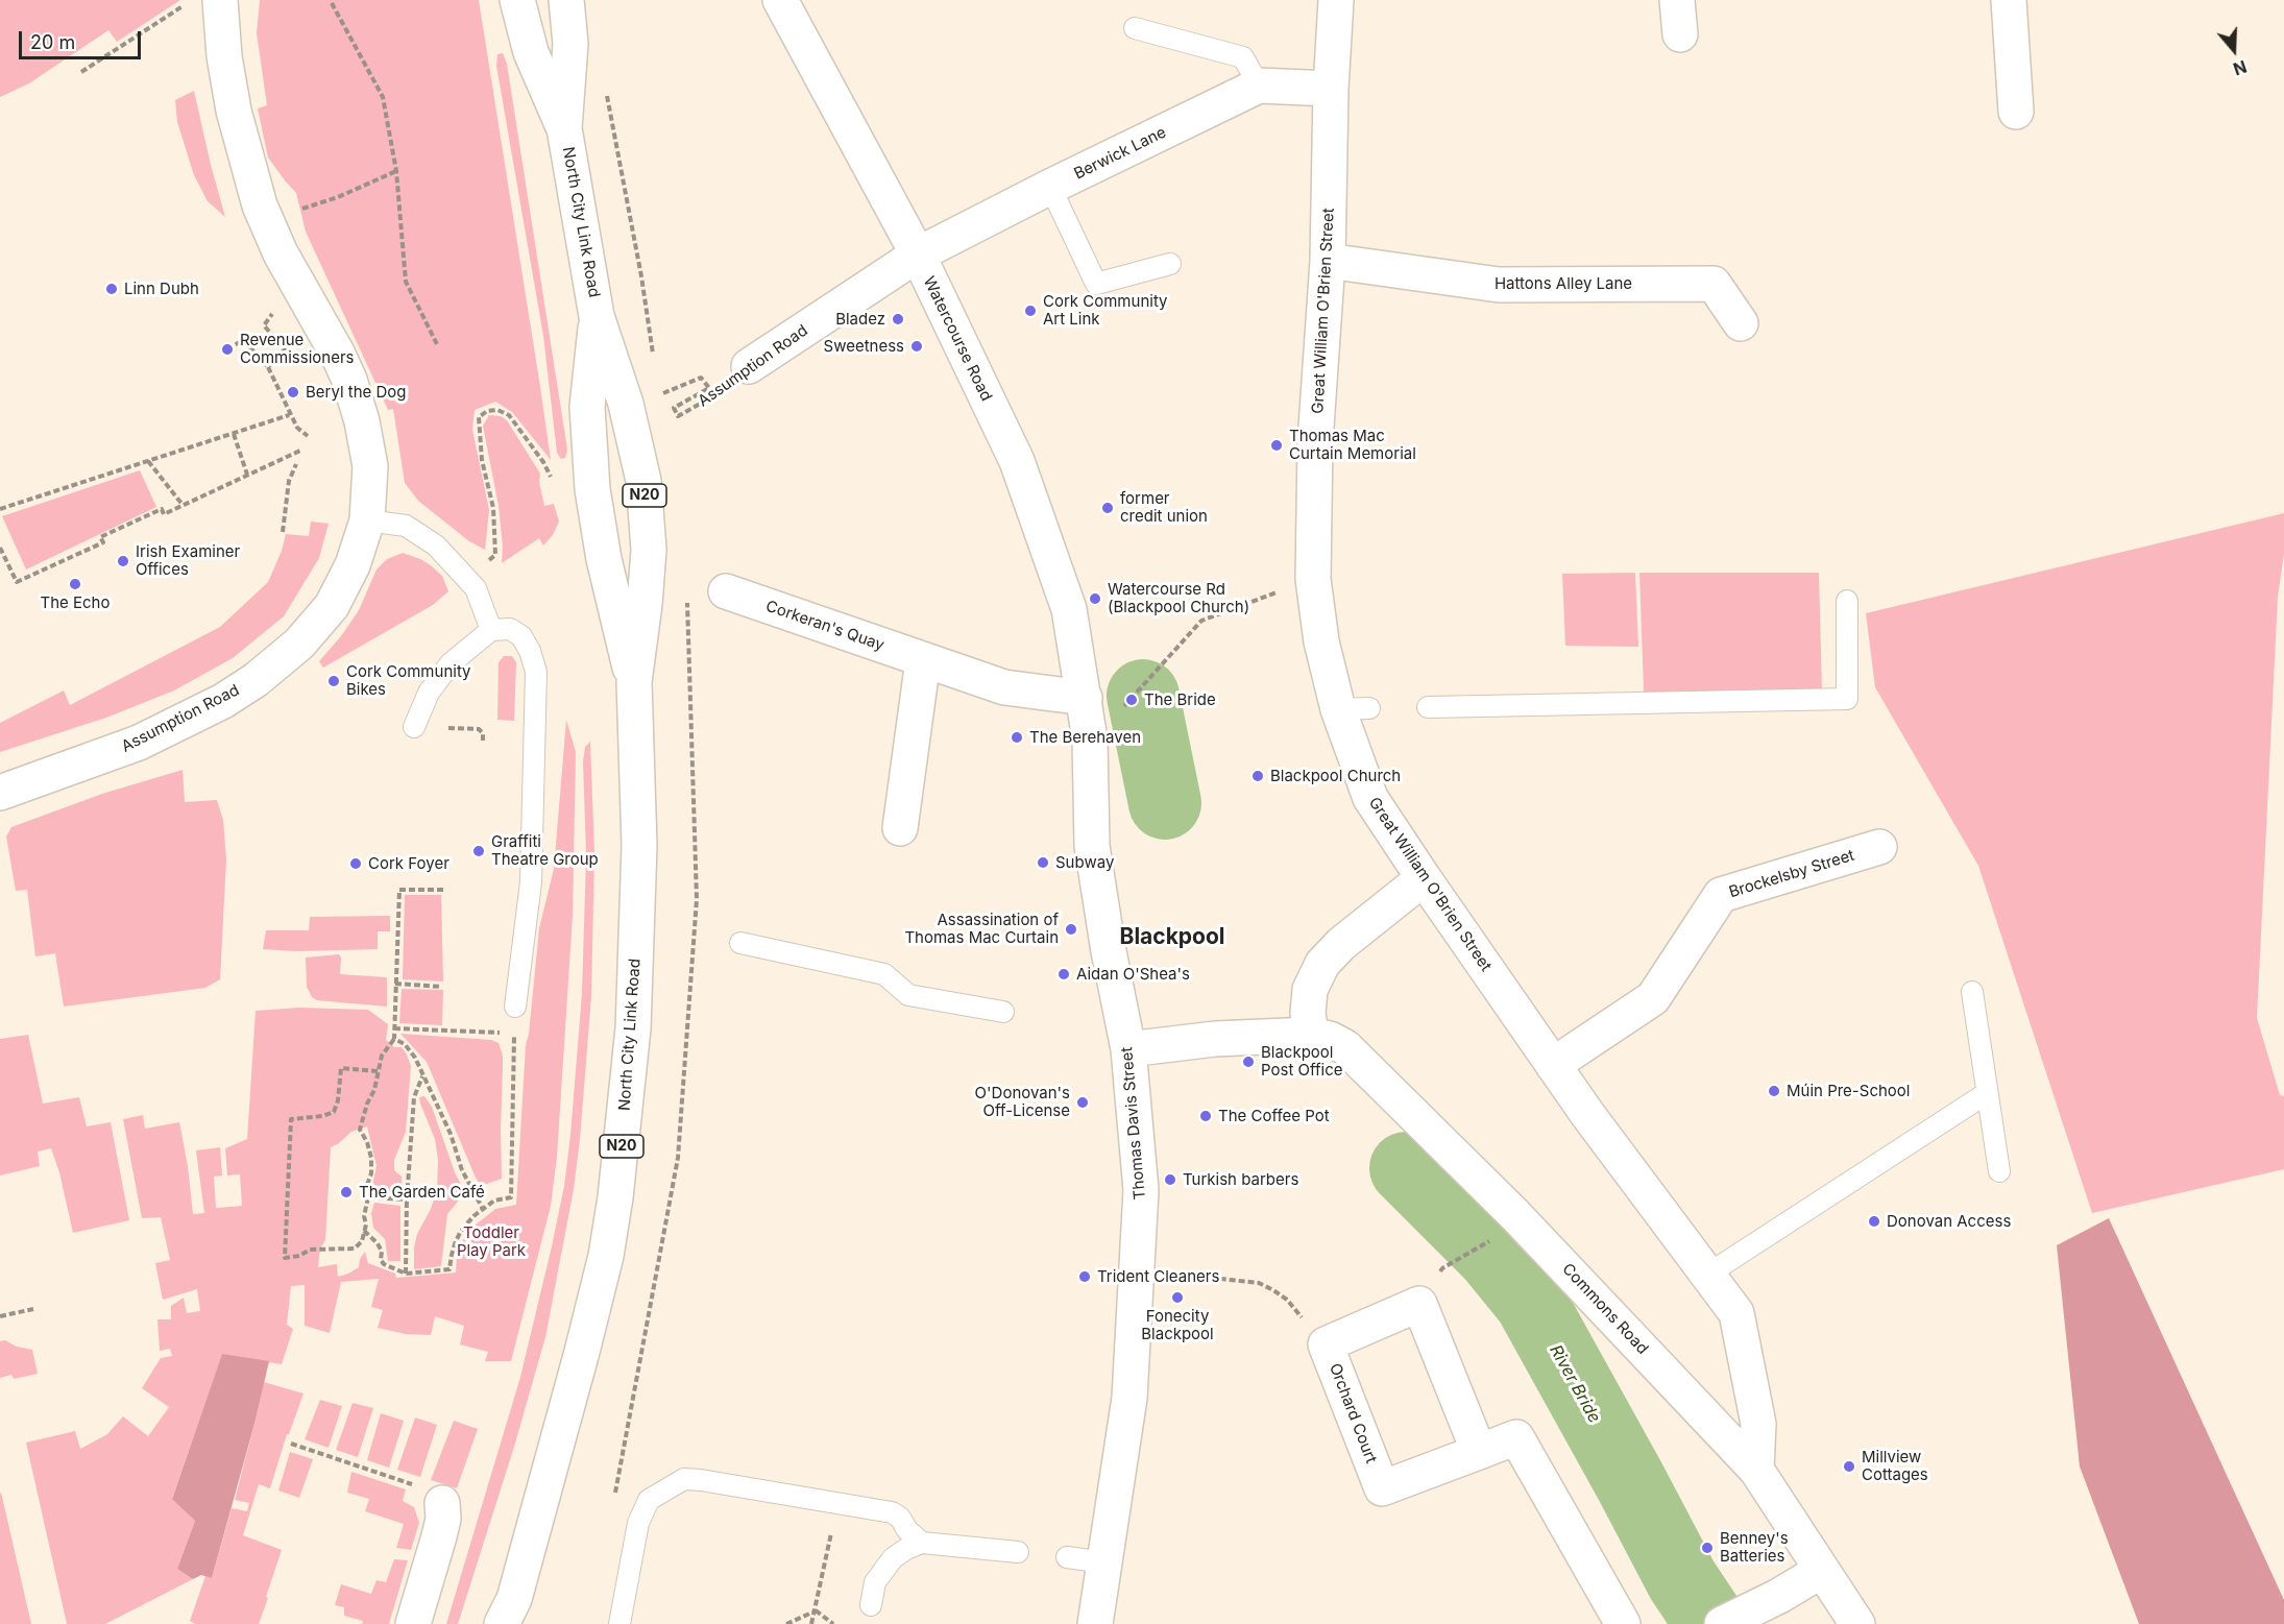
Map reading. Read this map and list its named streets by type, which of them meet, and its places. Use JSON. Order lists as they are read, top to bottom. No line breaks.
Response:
{"streets":{"main road":["Berwick Lane","North City Link Road","Hattons Alley Lane","Great William O'Brien Street","Watercourse Road","Assumption Road","N20","Corkeran's Quay","Brockelsby Street","Thomas Davis Street","Commons Road","Orchard Court"]},"crossings":[["Berwick Lane","Great William O'Brien Street"],["Berwick Lane","Watercourse Road"],["Berwick Lane","Assumption Road"],["Hattons Alley Lane","Great William O'Brien Street"],["Great William O'Brien Street","Brockelsby Street"],["Great William O'Brien Street","Commons Road"],["Watercourse Road","Assumption Road"],["Watercourse Road","Corkeran's Quay"],["Watercourse Road","Thomas Davis Street"],["Corkeran's Quay","Thomas Davis Street"]],"districts":["Blackpool"],"water":["River Bride"],"parks":["Toddler Play Park"],"places":["Linn Dubh","Cork Community Art Link","Bladez","Sweetness","Revenue Commissioners","Beryl the Dog","Thomas Mac Curtain Memorial","former credit union","Irish Examiner Offices","The Echo","Watercourse Rd (Blackpool Church)","Cork Community Bikes","The Bride","The Berehaven","Blackpool Church","Graffiti Theatre Group","Subway","Cork Foyer","Assassination of Thomas Mac Curtain","Aidan O'Shea's","Blackpool Post Office","Múin Pre-School","O'Donovan's Off-License","The Coffee Pot","Turkish barbers","The Garden Café","Donovan Access","Trident Cleaners","Fonecity Blackpool","Millview Cottages","Benney's Batteries"],"scale_bar":"20 m","north":"bottom"}
